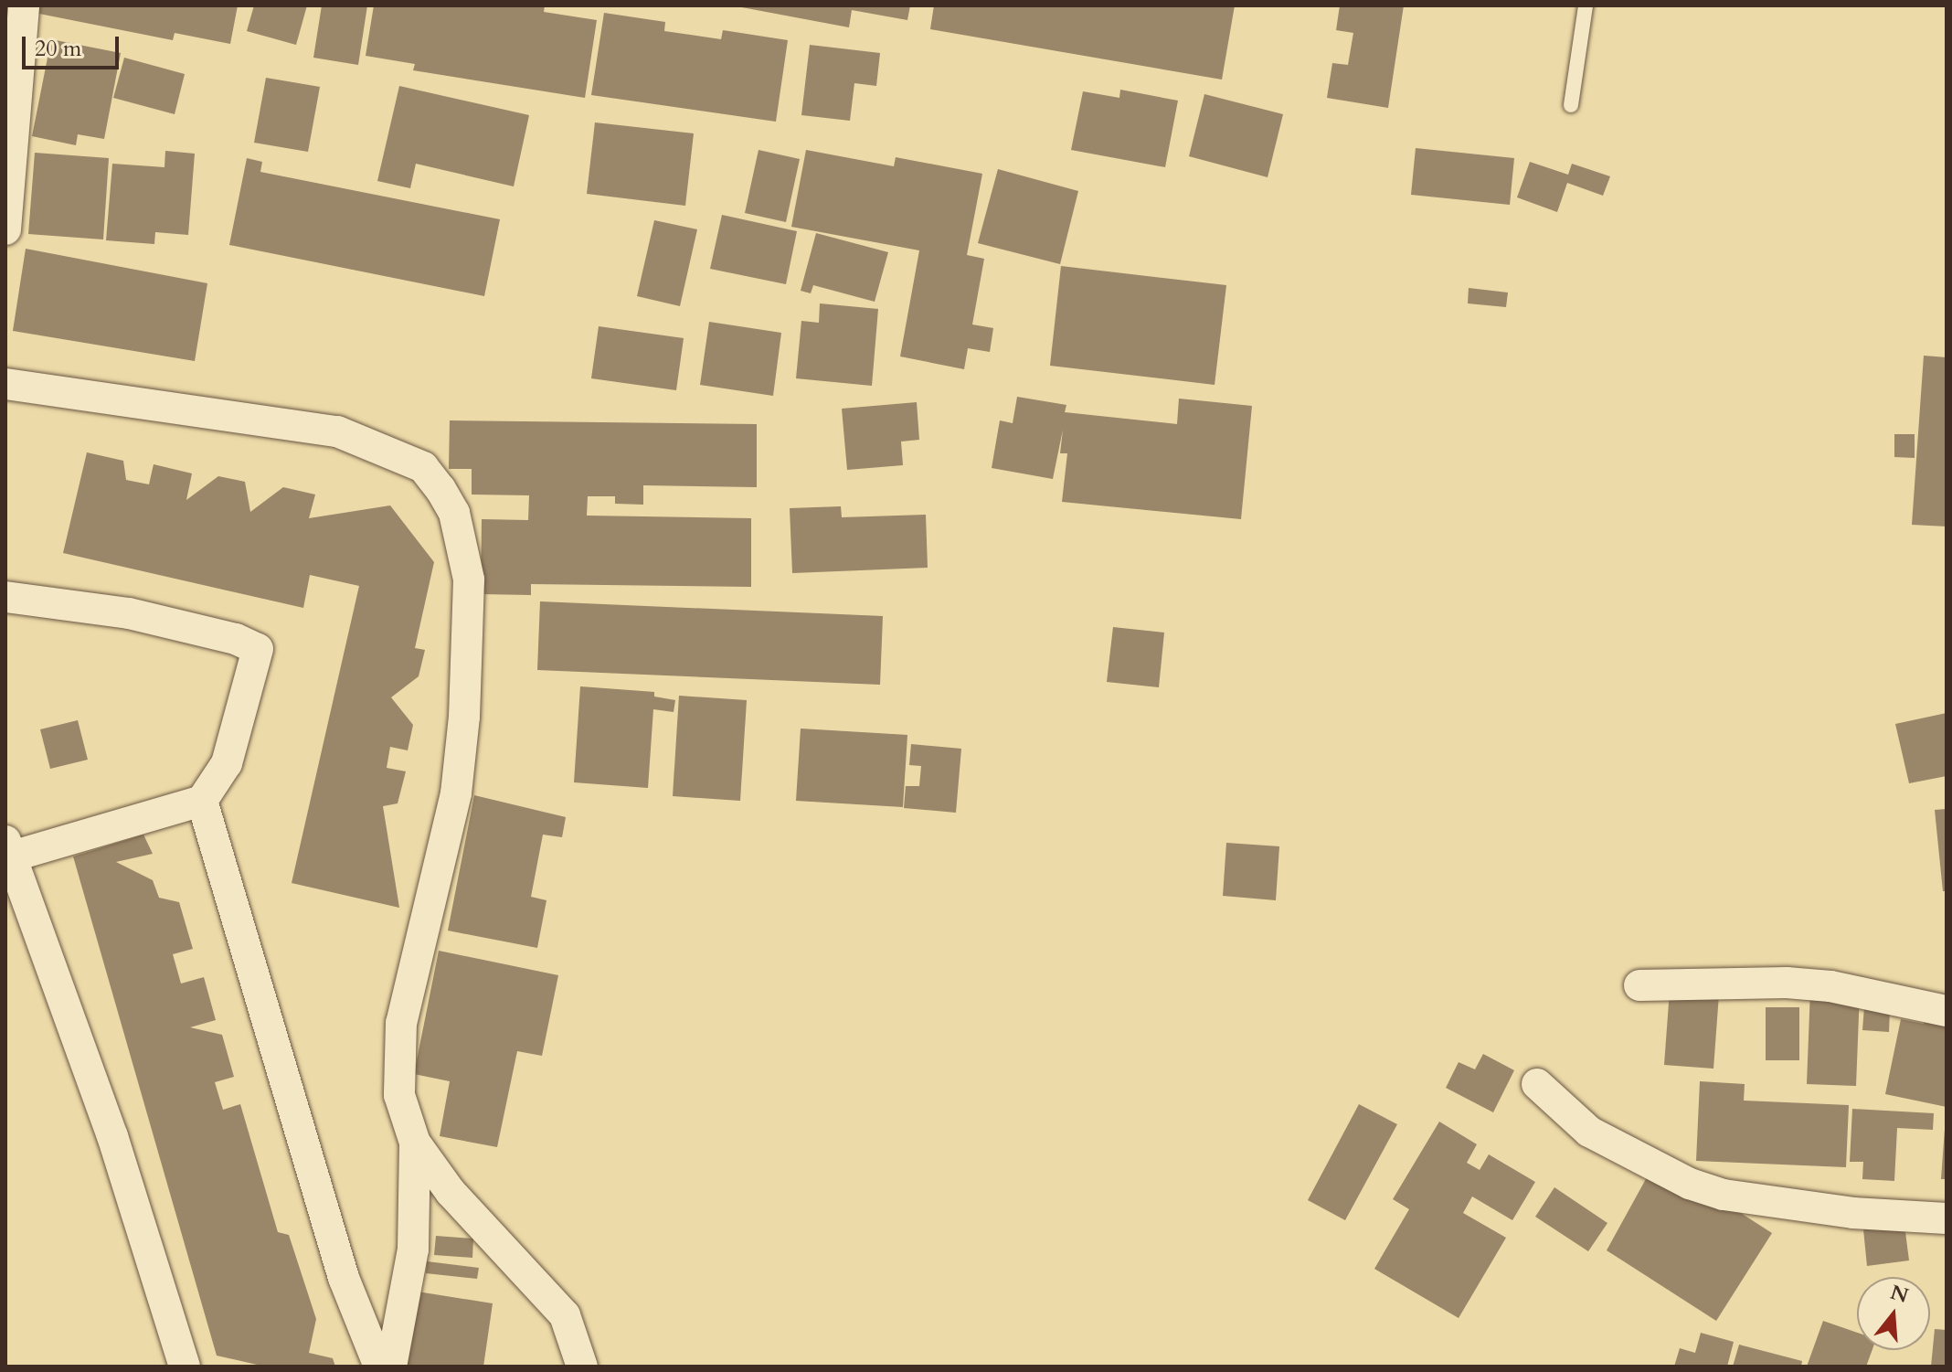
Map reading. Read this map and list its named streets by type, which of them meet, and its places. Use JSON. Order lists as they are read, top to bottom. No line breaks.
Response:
{"scale_bar":"20 m","north":"top"}
